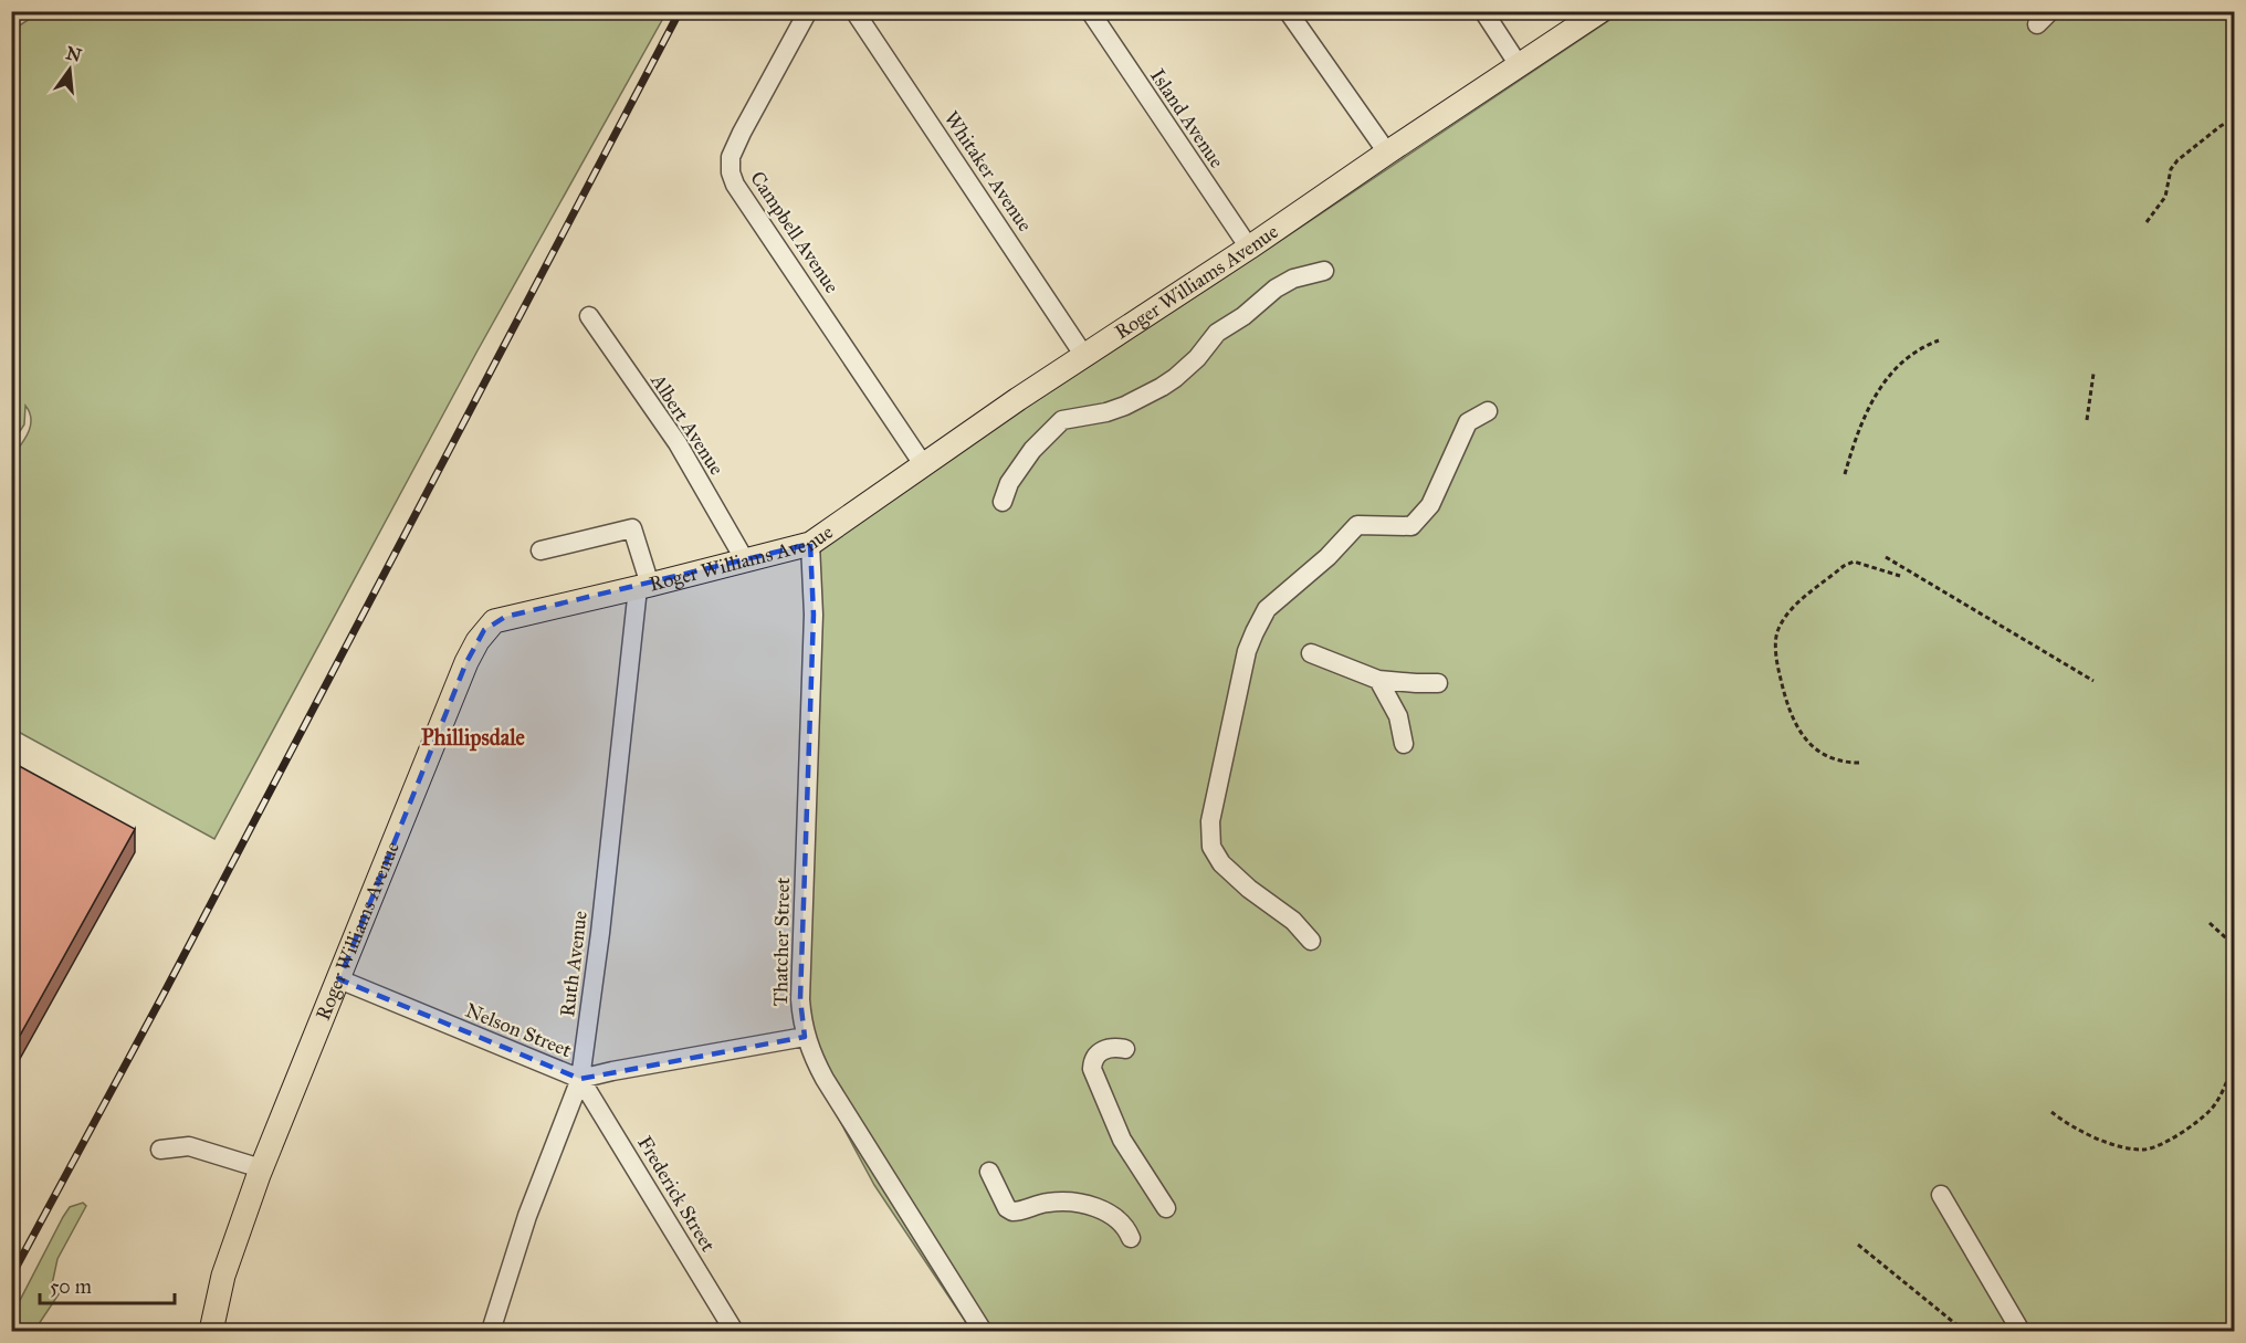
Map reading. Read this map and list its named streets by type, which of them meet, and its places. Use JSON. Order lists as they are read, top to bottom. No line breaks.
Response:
{"streets":{"main road":["Roger Williams Avenue"],"street":["Island Avenue","Whitaker Avenue","Campbell Avenue","Albert Avenue","Thatcher Street","Ruth Avenue","Nelson Street","Frederick Street"]},"crossings":[["Island Avenue","Roger Williams Avenue"],["Whitaker Avenue","Roger Williams Avenue"],["Campbell Avenue","Roger Williams Avenue"],["Roger Williams Avenue","Albert Avenue"],["Roger Williams Avenue","Thatcher Street"],["Roger Williams Avenue","Ruth Avenue"],["Roger Williams Avenue","Nelson Street"],["Thatcher Street","Nelson Street"],["Ruth Avenue","Nelson Street"],["Ruth Avenue","Frederick Street"],["Nelson Street","Frederick Street"]],"districts":["Phillipsdale"],"scale_bar":"50 m","north":"top"}
